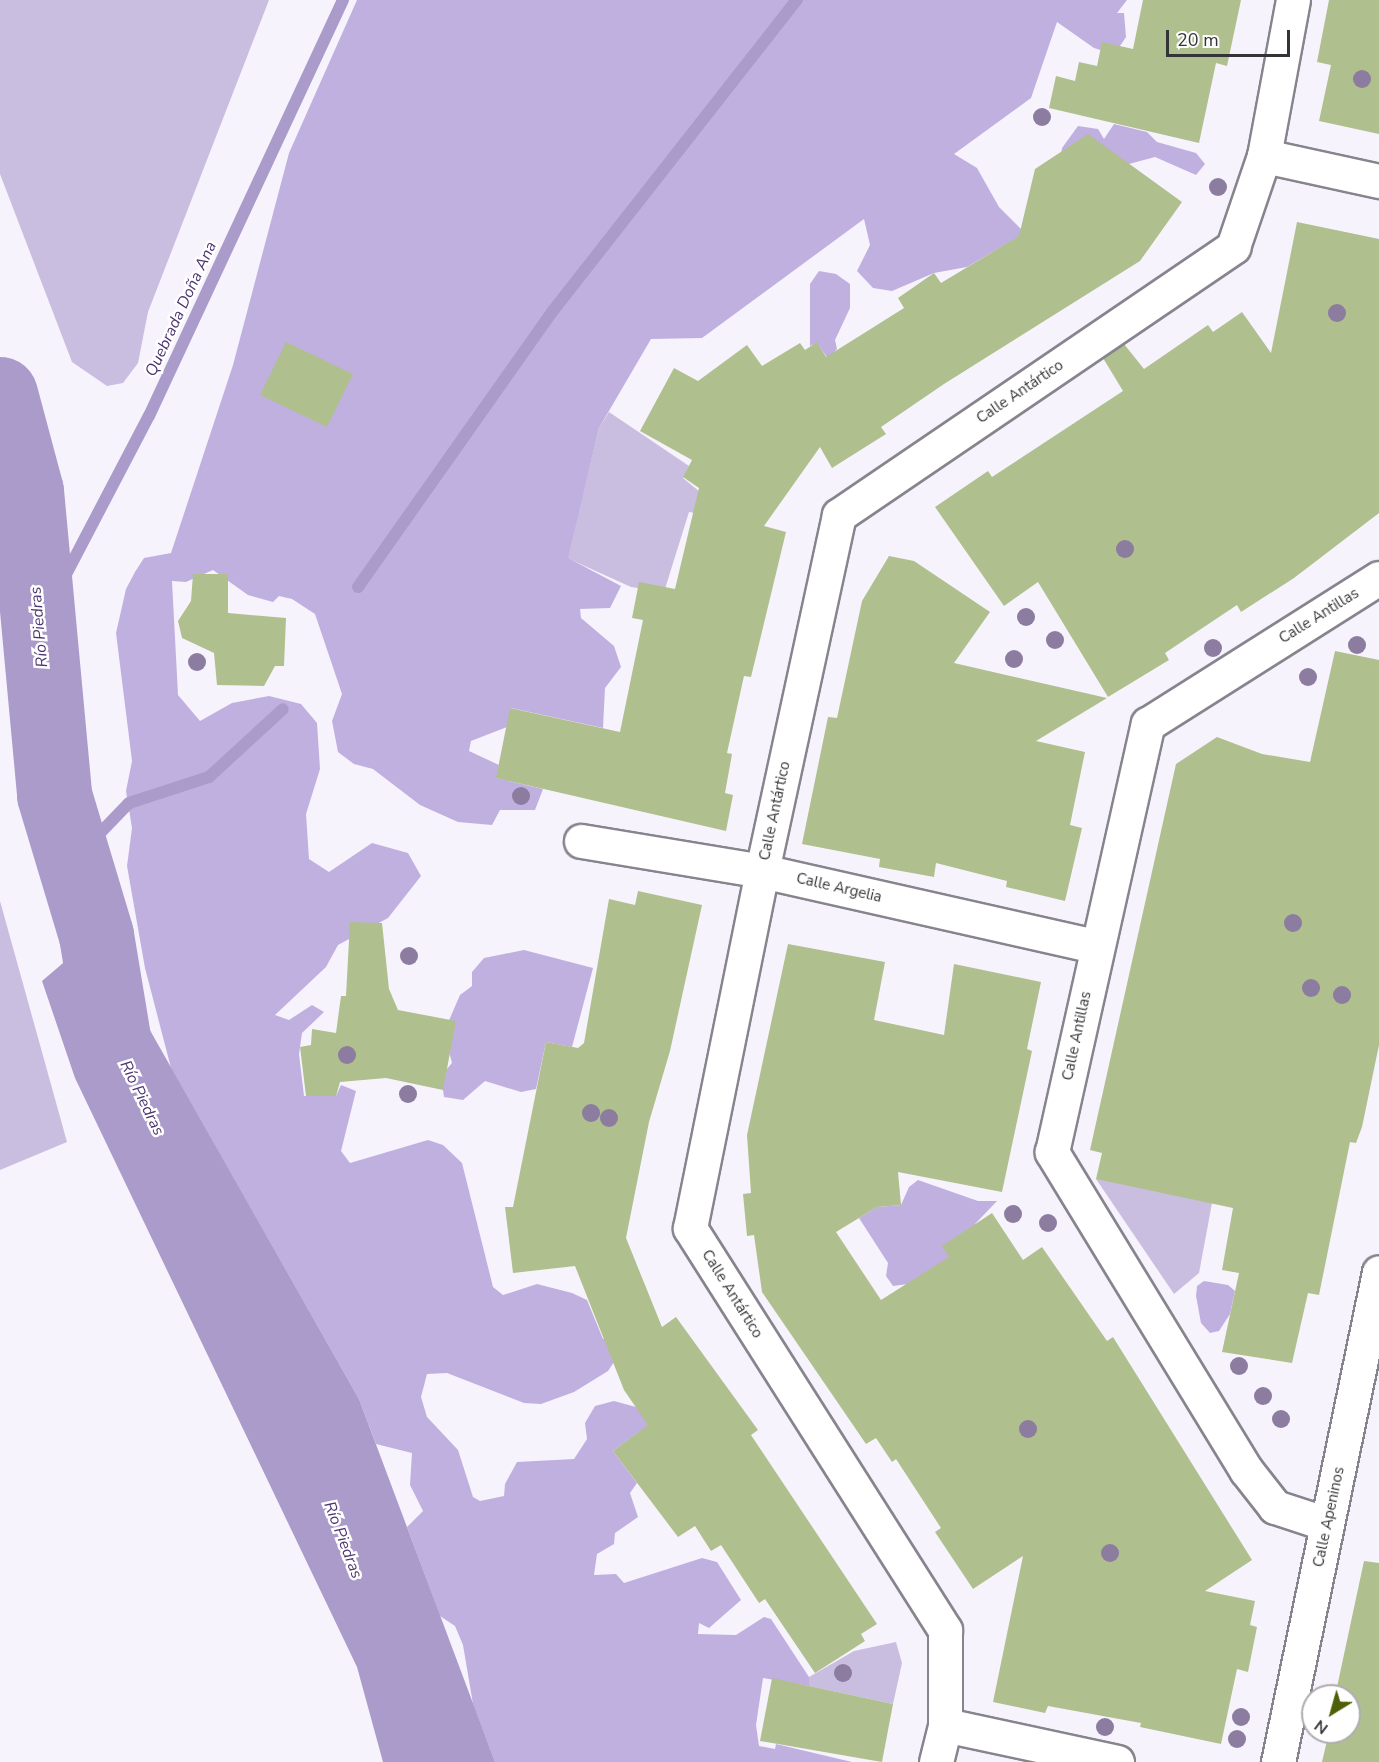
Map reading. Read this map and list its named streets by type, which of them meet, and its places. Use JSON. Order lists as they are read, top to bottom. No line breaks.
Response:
{"streets":{"street":["Calle Antártico","Calle Antillas","Calle Argelia","Calle Apeninos"]},"crossings":[["Calle Antártico","Calle Argelia"],["Calle Antillas","Calle Argelia"],["Calle Antillas","Calle Apeninos"]],"water":["Quebrada Doña Ana","Río Piedras"],"scale_bar":"20 m","north":"bottom left"}
